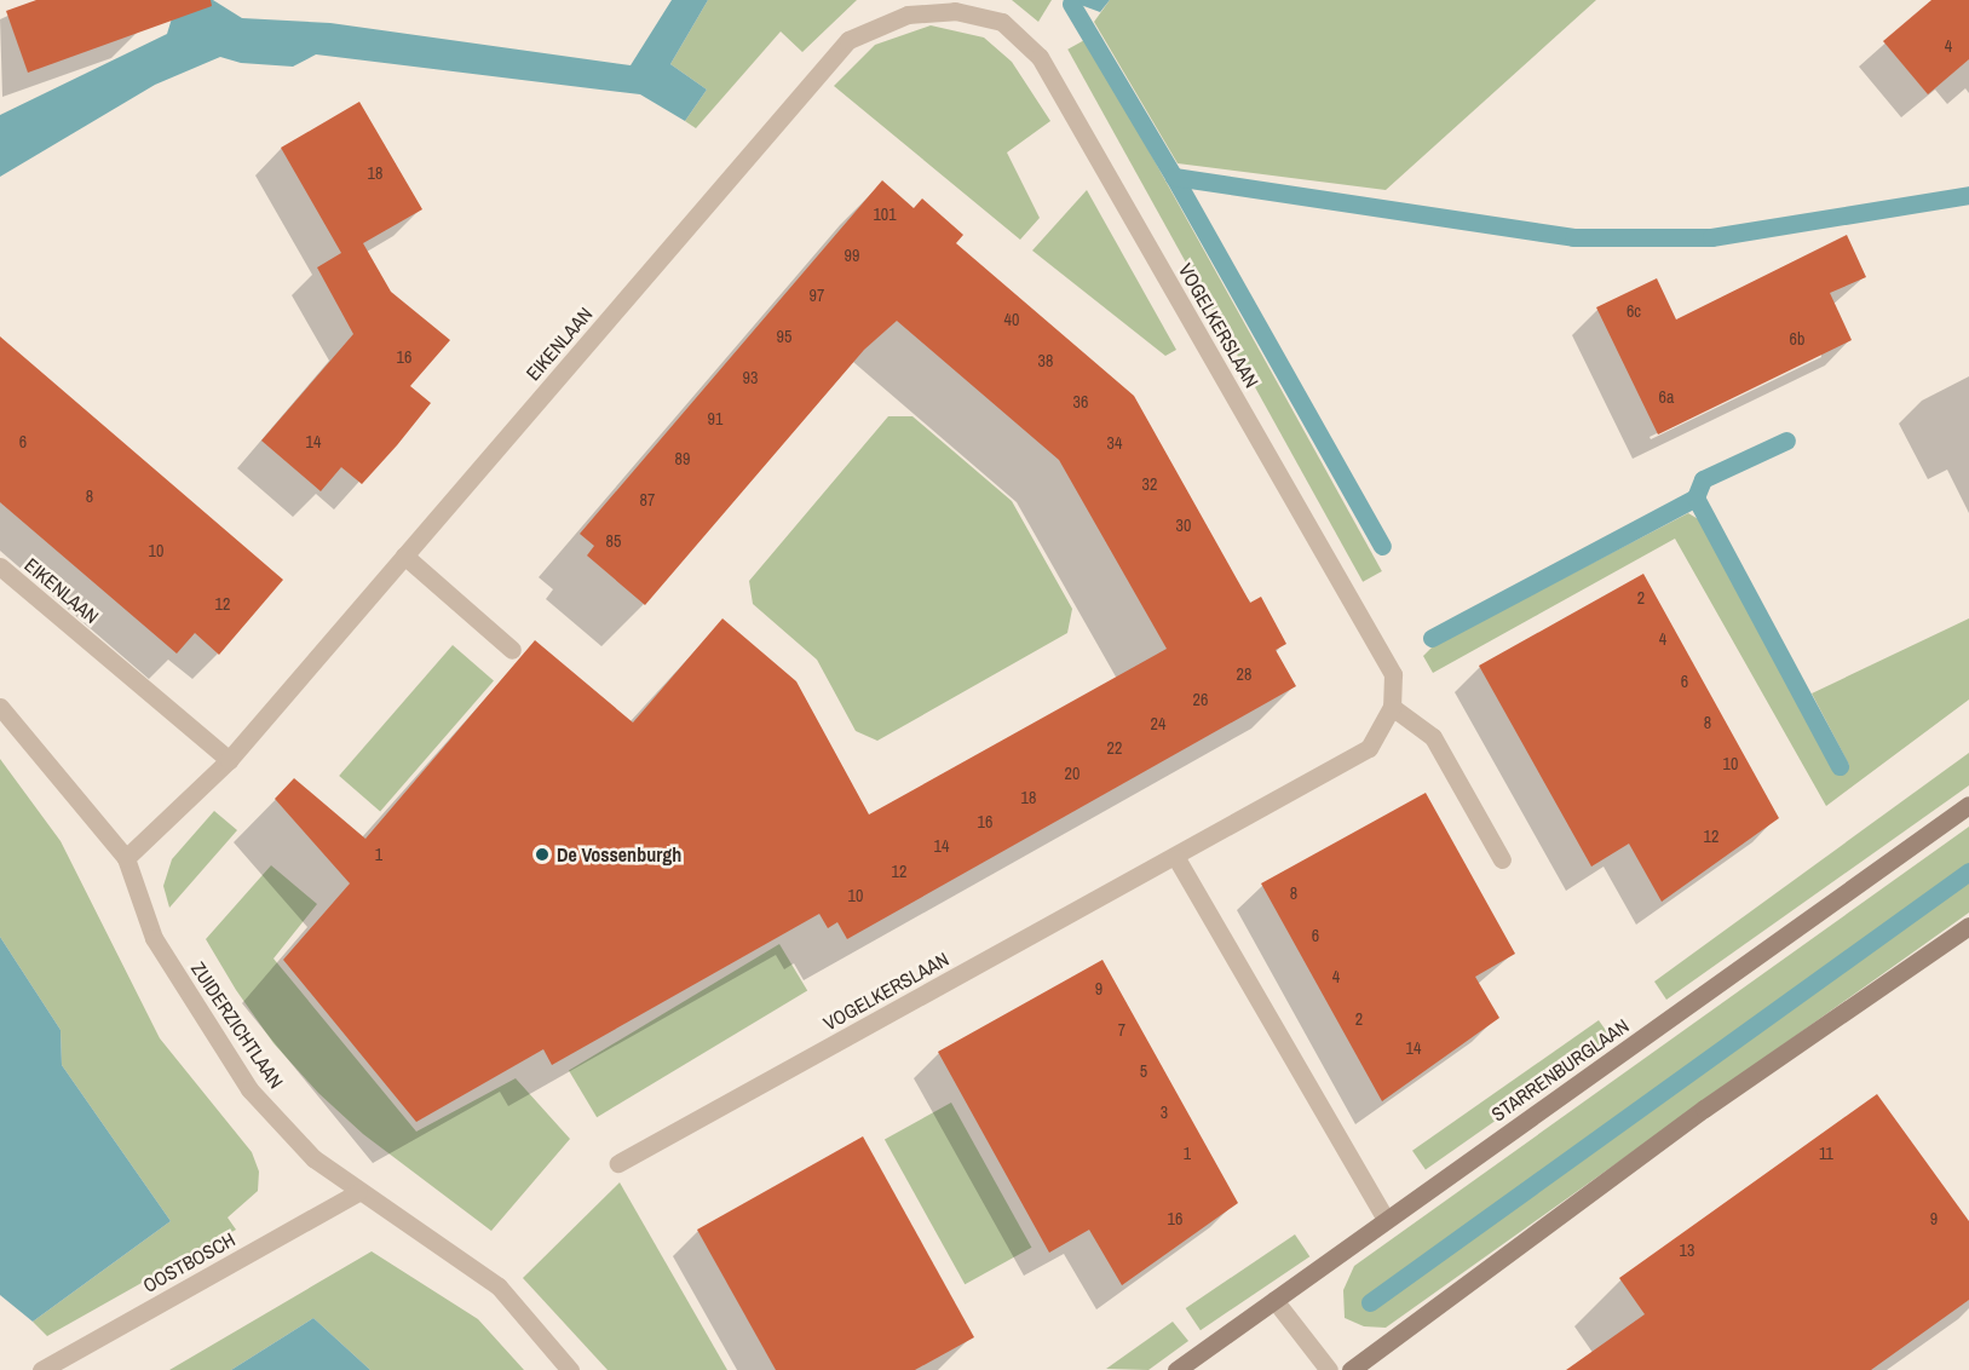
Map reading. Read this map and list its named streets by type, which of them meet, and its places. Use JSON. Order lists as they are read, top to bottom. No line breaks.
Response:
{"streets":{"street":["VOGELKERSLAAN","EIKENLAAN","ZUIDERZICHTLAAN","STARRENBURGLAAN","OOSTBOSCH"]},"crossings":[["VOGELKERSLAAN","EIKENLAAN"],["EIKENLAAN","ZUIDERZICHTLAAN"],["ZUIDERZICHTLAAN","OOSTBOSCH"]],"places":["De Vossenburgh"],"house_numbers":["4","18","101","99","97","6c","40","95","6b","16","38","93","6a","36","91","6","14","34","89","32","8","87","30","85","10","2","12","4","28","6","26","8","24","22","10","20","18","16","12","14","1","12","8","10","6","4","9","2","7","14","5","3","1","11","16","9","13"]}
